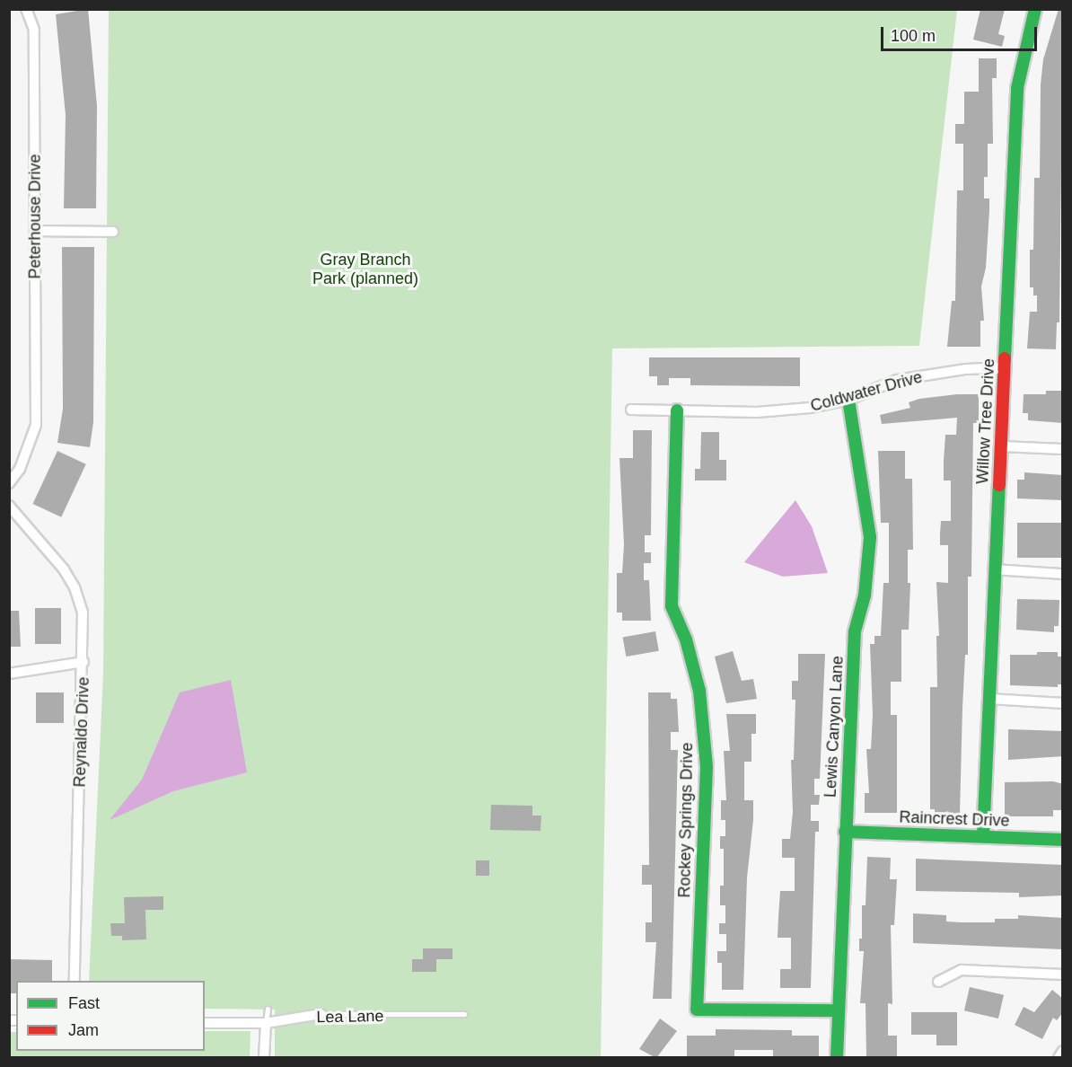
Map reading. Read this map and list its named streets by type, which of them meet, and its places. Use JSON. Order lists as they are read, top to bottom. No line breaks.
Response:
{"streets":{"street":["Peterhouse Drive","Coldwater Drive","Willow Tree Drive","Lewis Canyon Lane","Reynaldo Drive","Raincrest Drive","Rockey Springs Drive","Lea Lane"]},"crossings":[["Coldwater Drive","Willow Tree Drive"],["Coldwater Drive","Lewis Canyon Lane"],["Coldwater Drive","Rockey Springs Drive"],["Willow Tree Drive","Raincrest Drive"],["Lewis Canyon Lane","Raincrest Drive"],["Lewis Canyon Lane","Rockey Springs Drive"]],"parks":["Gray Branch Park (planned)"],"legend":["Fast","Jam"],"scale_bar":"100 m"}
